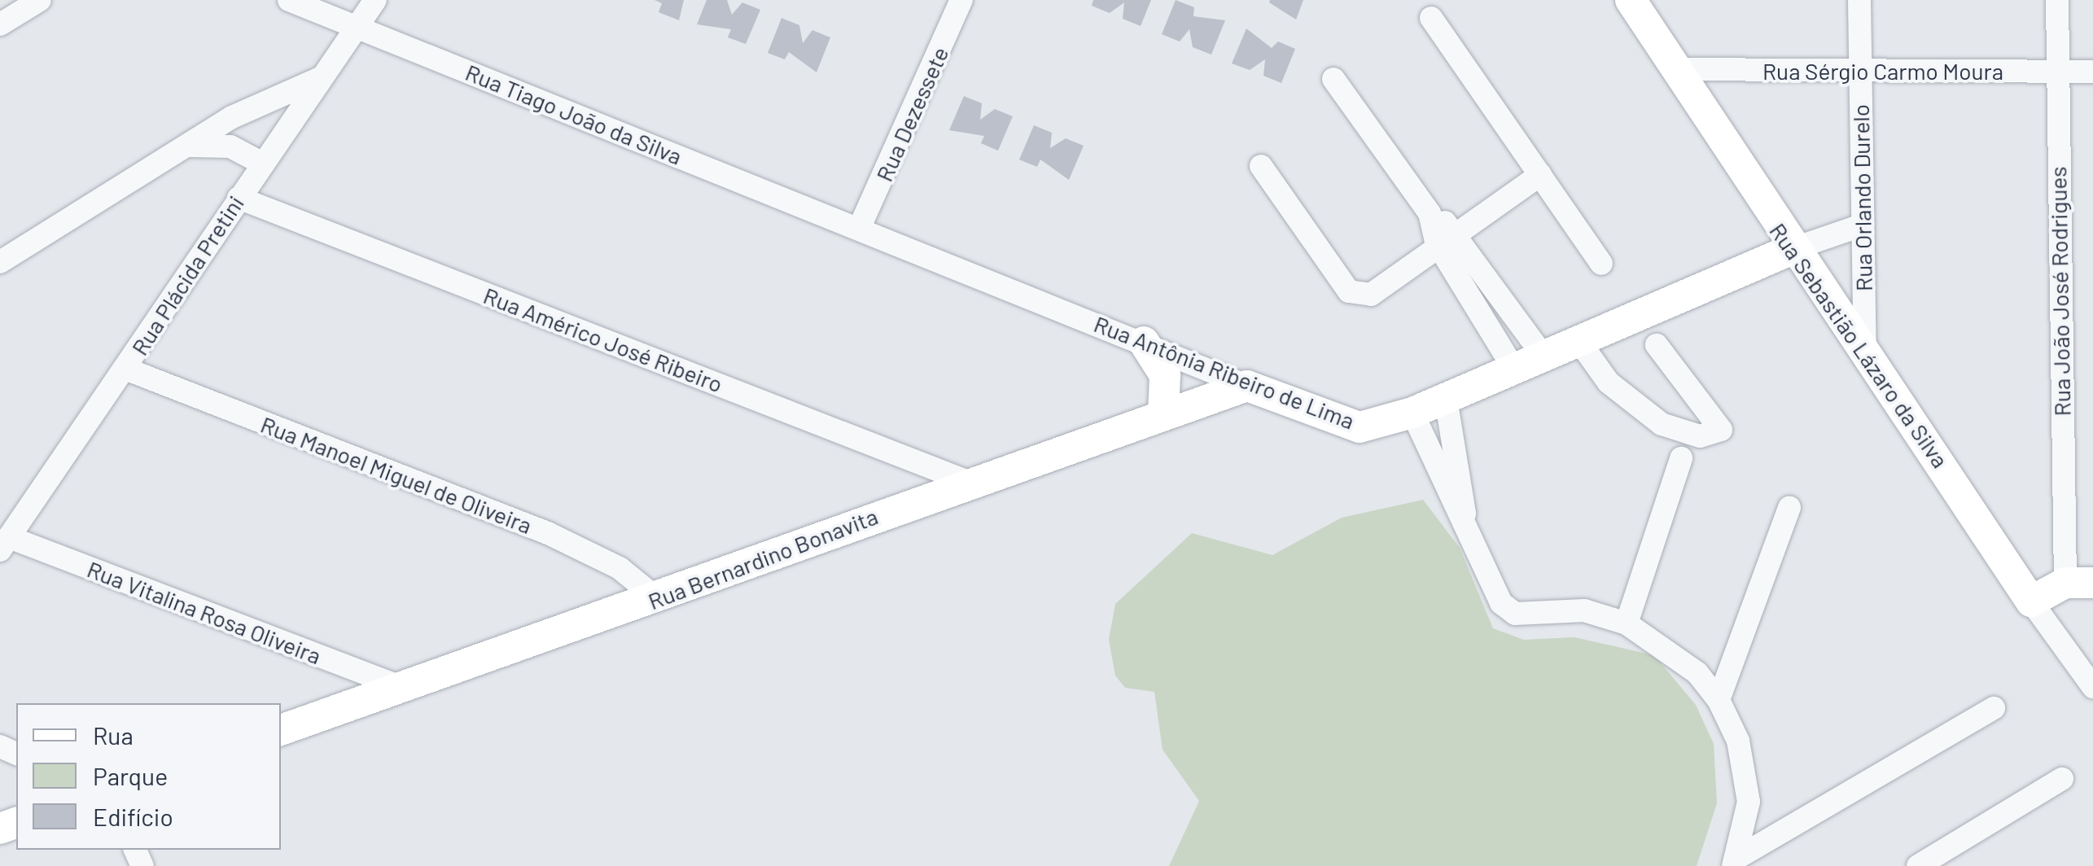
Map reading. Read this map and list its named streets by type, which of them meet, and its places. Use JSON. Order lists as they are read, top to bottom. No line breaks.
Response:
{"streets":{"street":["Rua Sérgio Carmo Moura","Rua Tiago João da Silva","Rua Dezessete","Rua Orlando Durelo","Rua Plácida Pretini","Rua João José Rodrigues","Rua Américo José Ribeiro","Rua Sebastião Lázaro da Silva","Rua Antônia Ribeiro de Lima","Rua Manoel Miguel de Oliveira","Rua Bernardino Bonavita","Rua Vitalina Rosa Oliveira"]},"crossings":[["Rua Sérgio Carmo Moura","Rua Orlando Durelo"],["Rua Sérgio Carmo Moura","Rua João José Rodrigues"],["Rua Sérgio Carmo Moura","Rua Sebastião Lázaro da Silva"],["Rua Tiago João da Silva","Rua Dezessete"],["Rua Tiago João da Silva","Rua Plácida Pretini"],["Rua Tiago João da Silva","Rua Antônia Ribeiro de Lima"],["Rua Dezessete","Rua Antônia Ribeiro de Lima"],["Rua Orlando Durelo","Rua Sebastião Lázaro da Silva"],["Rua Orlando Durelo","Rua Antônia Ribeiro de Lima"],["Rua Plácida Pretini","Rua Américo José Ribeiro"],["Rua Plácida Pretini","Rua Manoel Miguel de Oliveira"],["Rua Plácida Pretini","Rua Vitalina Rosa Oliveira"],["Rua Américo José Ribeiro","Rua Bernardino Bonavita"],["Rua Sebastião Lázaro da Silva","Rua Antônia Ribeiro de Lima"],["Rua Antônia Ribeiro de Lima","Rua Bernardino Bonavita"],["Rua Manoel Miguel de Oliveira","Rua Bernardino Bonavita"],["Rua Bernardino Bonavita","Rua Vitalina Rosa Oliveira"]],"legend":["Rua","Parque","Edifício"]}
